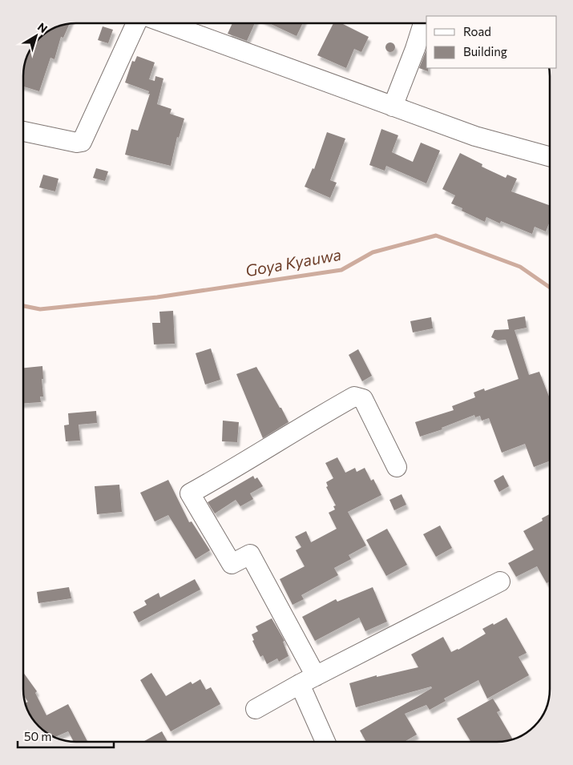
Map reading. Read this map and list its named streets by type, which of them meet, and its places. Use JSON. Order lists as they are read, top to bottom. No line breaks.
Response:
{"water":["Goya Kyauwa"],"legend":["Road","Building"],"scale_bar":"50 m","north":"top right"}
